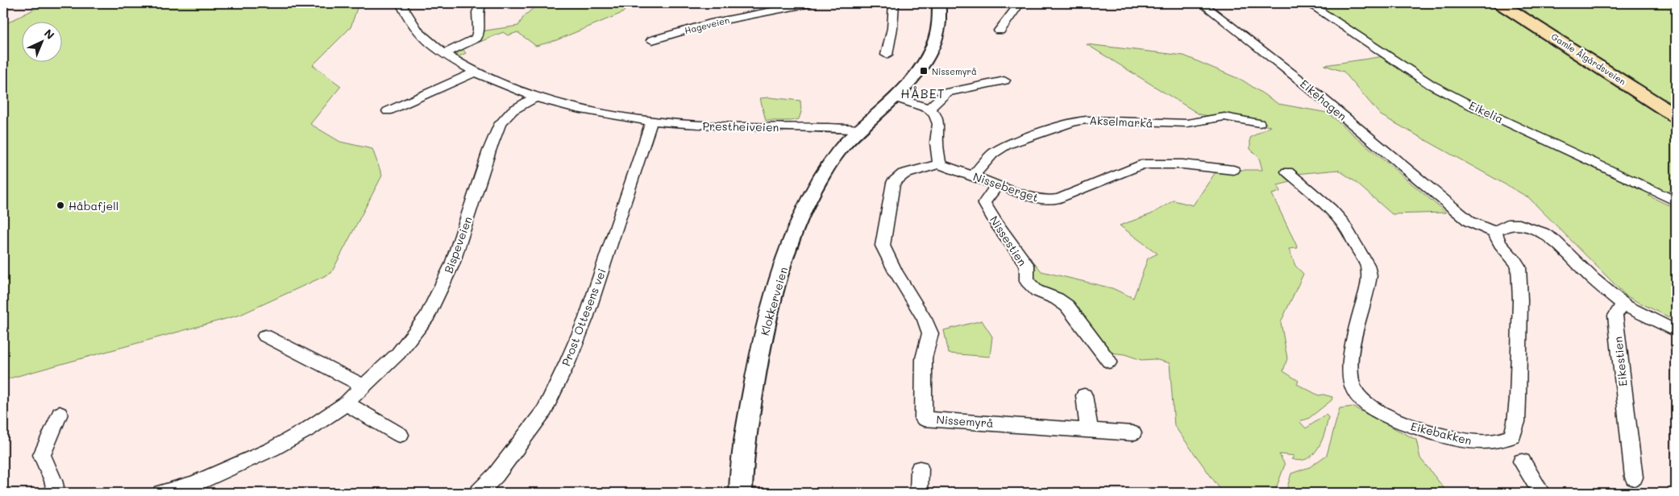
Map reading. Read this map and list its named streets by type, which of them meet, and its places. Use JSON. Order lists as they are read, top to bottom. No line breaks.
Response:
{"streets":{"main road":["Gamle Ålgårdsveien"],"street":["Hageveien","Eikehagen","Eikelia","Akselmarkå","Prestheiveien","Nisseberget","Nissestien","Bispeveien","Klokkerveien","Prost Ottesens vei","Eikestien","Nissemyrå","Eikebakken"]},"crossings":[["Eikehagen","Eikebakken"],["Akselmarkå","Nisseberget"],["Prestheiveien","Bispeveien"],["Prestheiveien","Klokkerveien"],["Prestheiveien","Prost Ottesens vei"],["Nisseberget","Nissestien"],["Nisseberget","Nissemyrå"]],"districts":["HÅBET"],"places":{"transit":["Nissemyrå"],"other":["Håbafjell"]},"north":"top right"}
